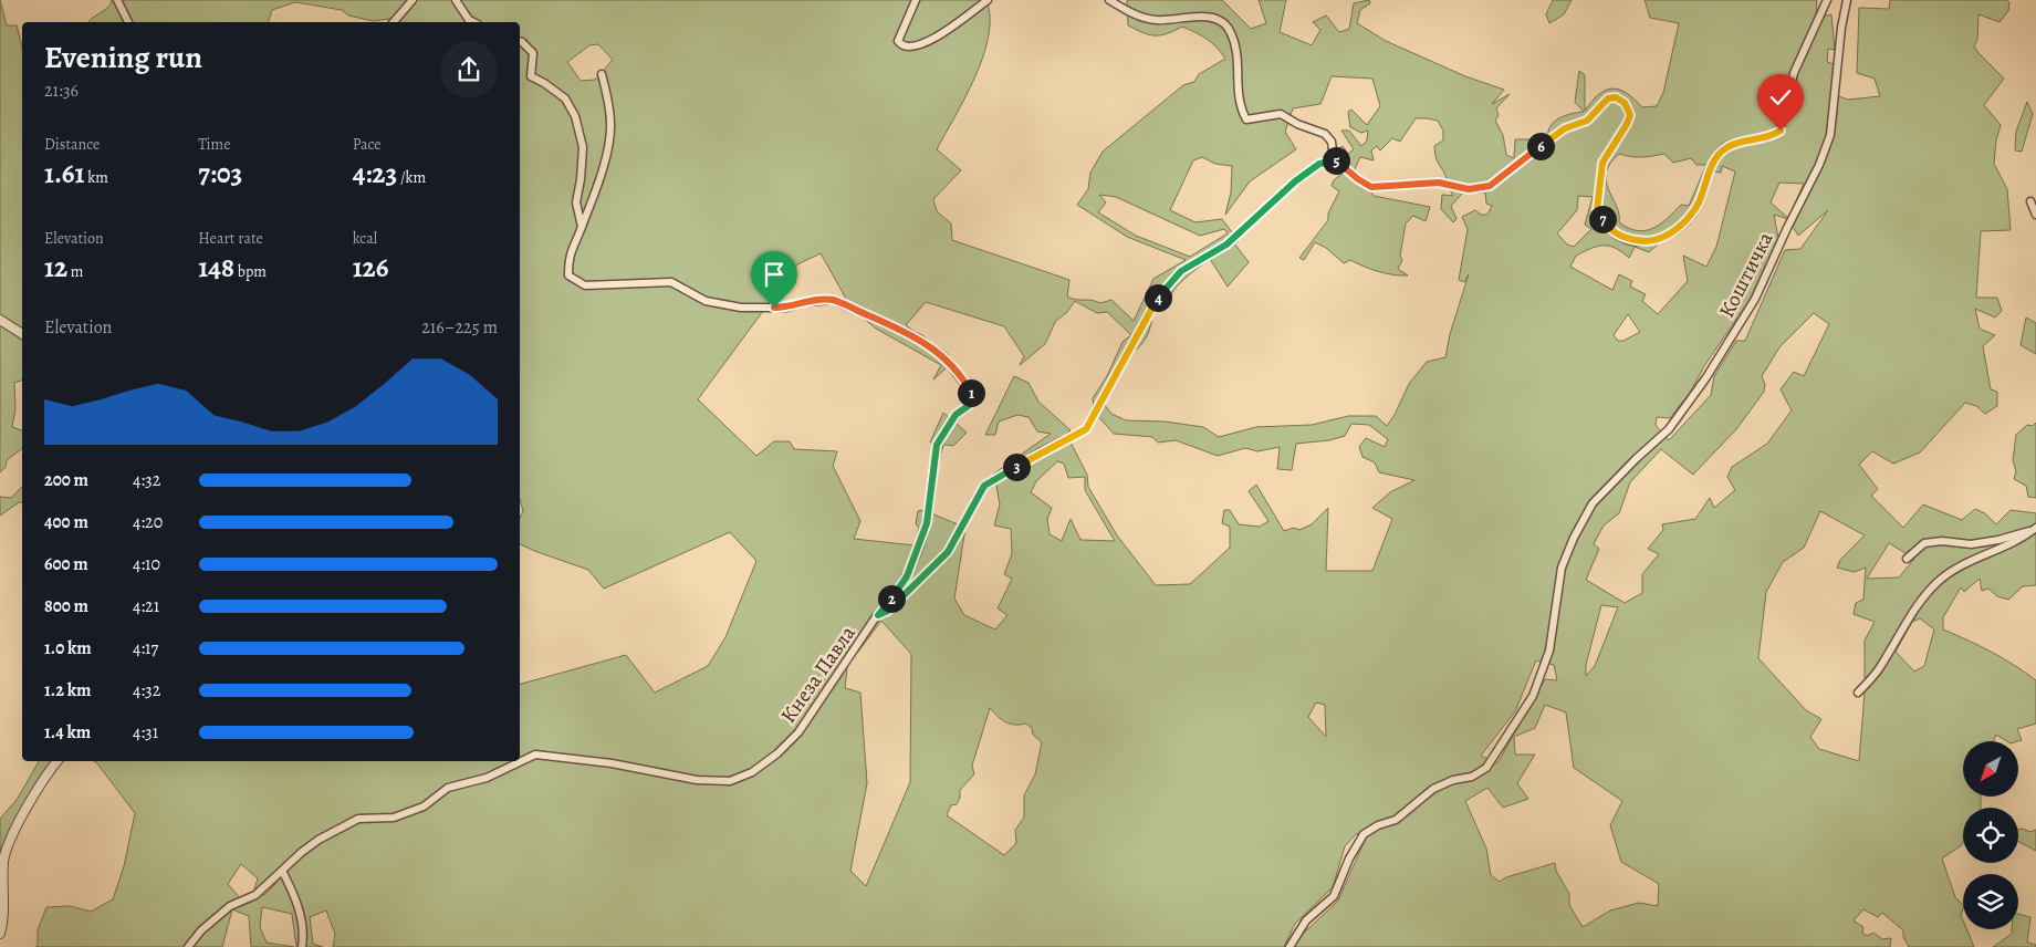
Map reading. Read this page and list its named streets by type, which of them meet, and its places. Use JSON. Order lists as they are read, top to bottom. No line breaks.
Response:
{"streets":{"street":["Коштичка","Кнеза Павла"]},"north":"bottom left","page":{"heading":["Evening run","21:36"],"stats":[["Distance","1.61 km"],["Time","7:03"],["Pace","4:23 /km"],["Elevation","12 m"],["Heart rate","148 bpm"],["kcal","126"]],"pins":["6","5","7","4","1","3","2"],"chart":["Elevation","216–225 m"],"list":[{"name":"200 m","note":"4:32"},{"name":"400 m","note":"4:20"},{"name":"600 m","note":"4:10"},{"name":"800 m","note":"4:21"},{"name":"1.0 km","note":"4:17"},{"name":"1.2 km","note":"4:32"},{"name":"1.4 km","note":"4:31"}]}}
